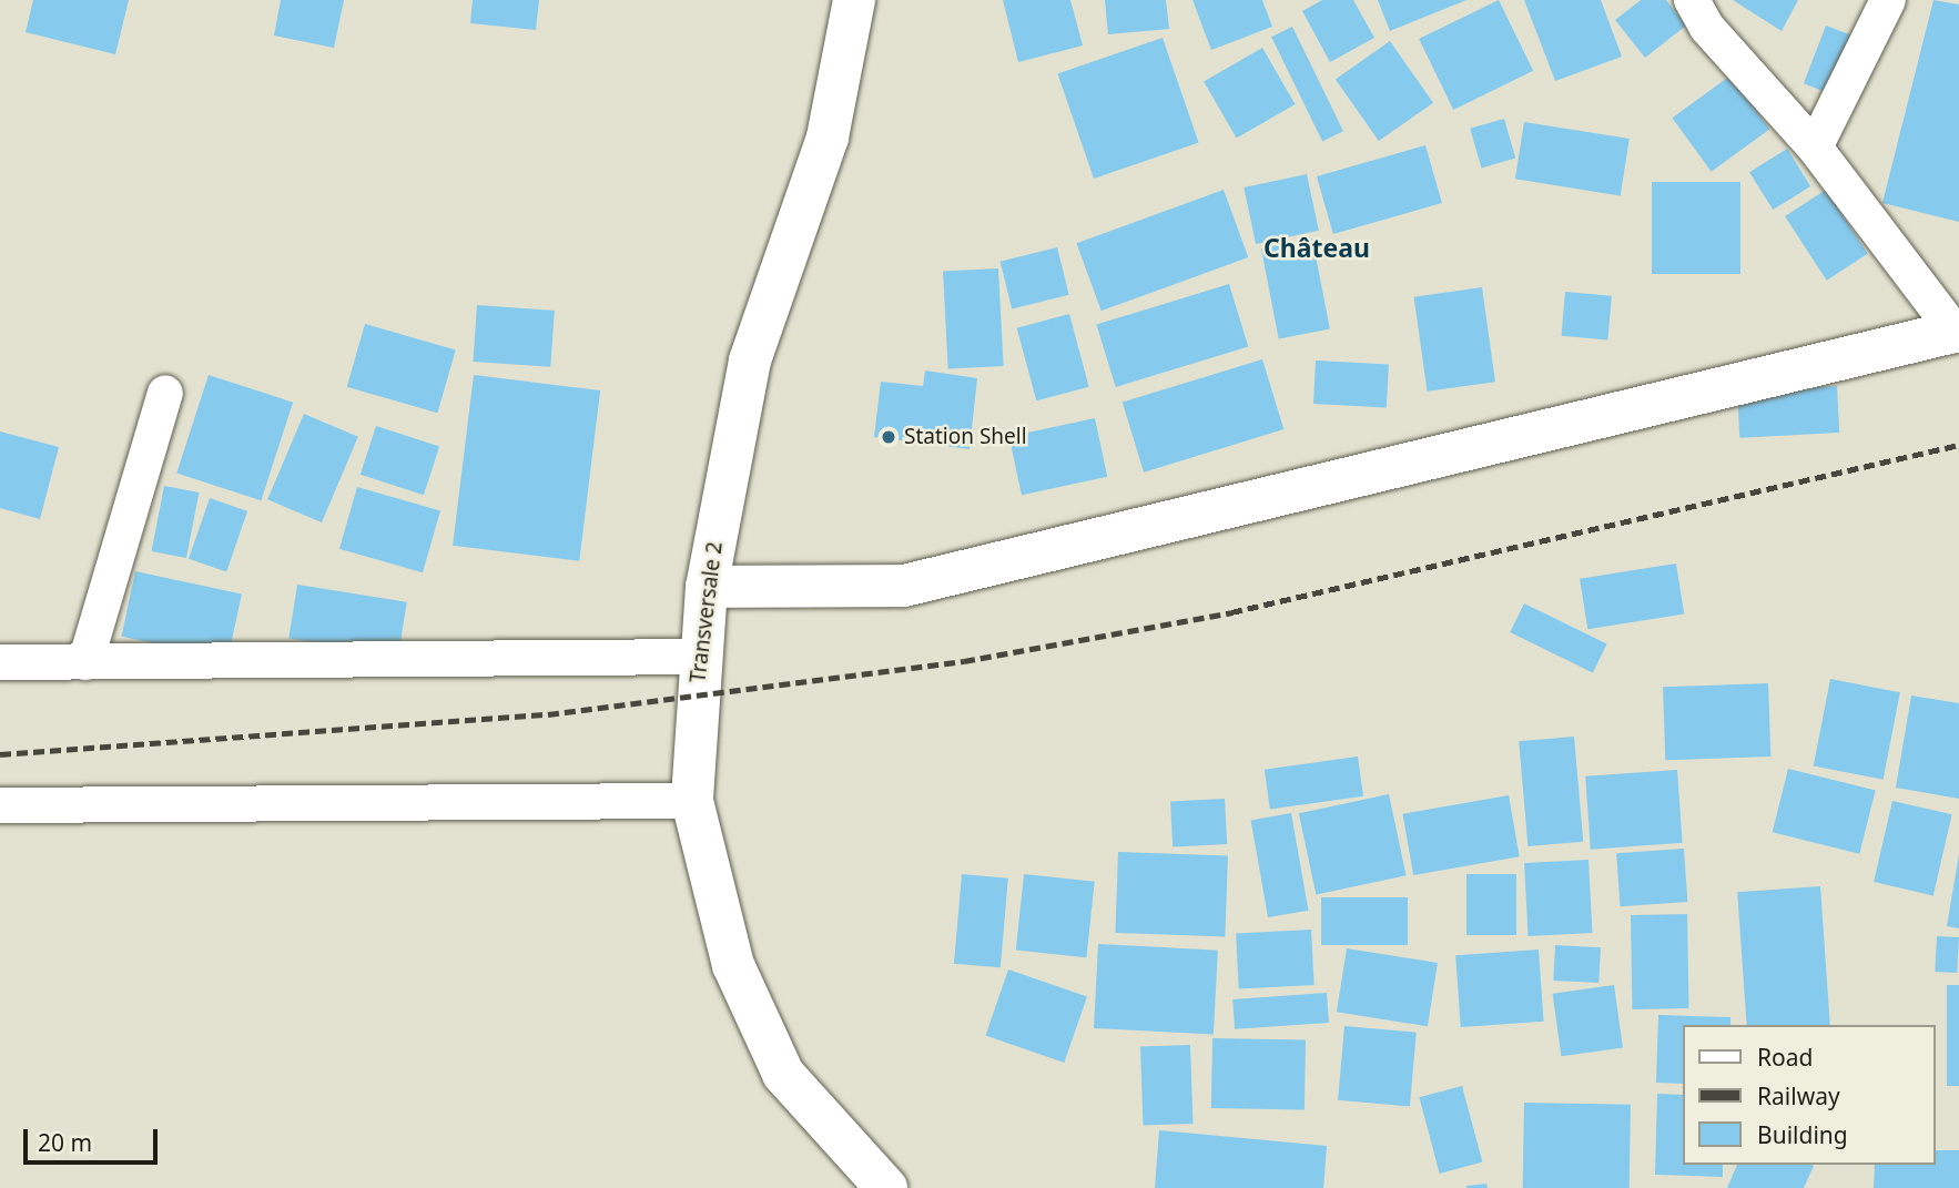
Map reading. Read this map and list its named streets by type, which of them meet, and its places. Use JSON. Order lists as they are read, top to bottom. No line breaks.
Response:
{"streets":{"main road":["Transversale 2"]},"districts":["Château"],"places":["Station Shell"],"legend":["Road","Railway","Building"],"scale_bar":"20 m"}
